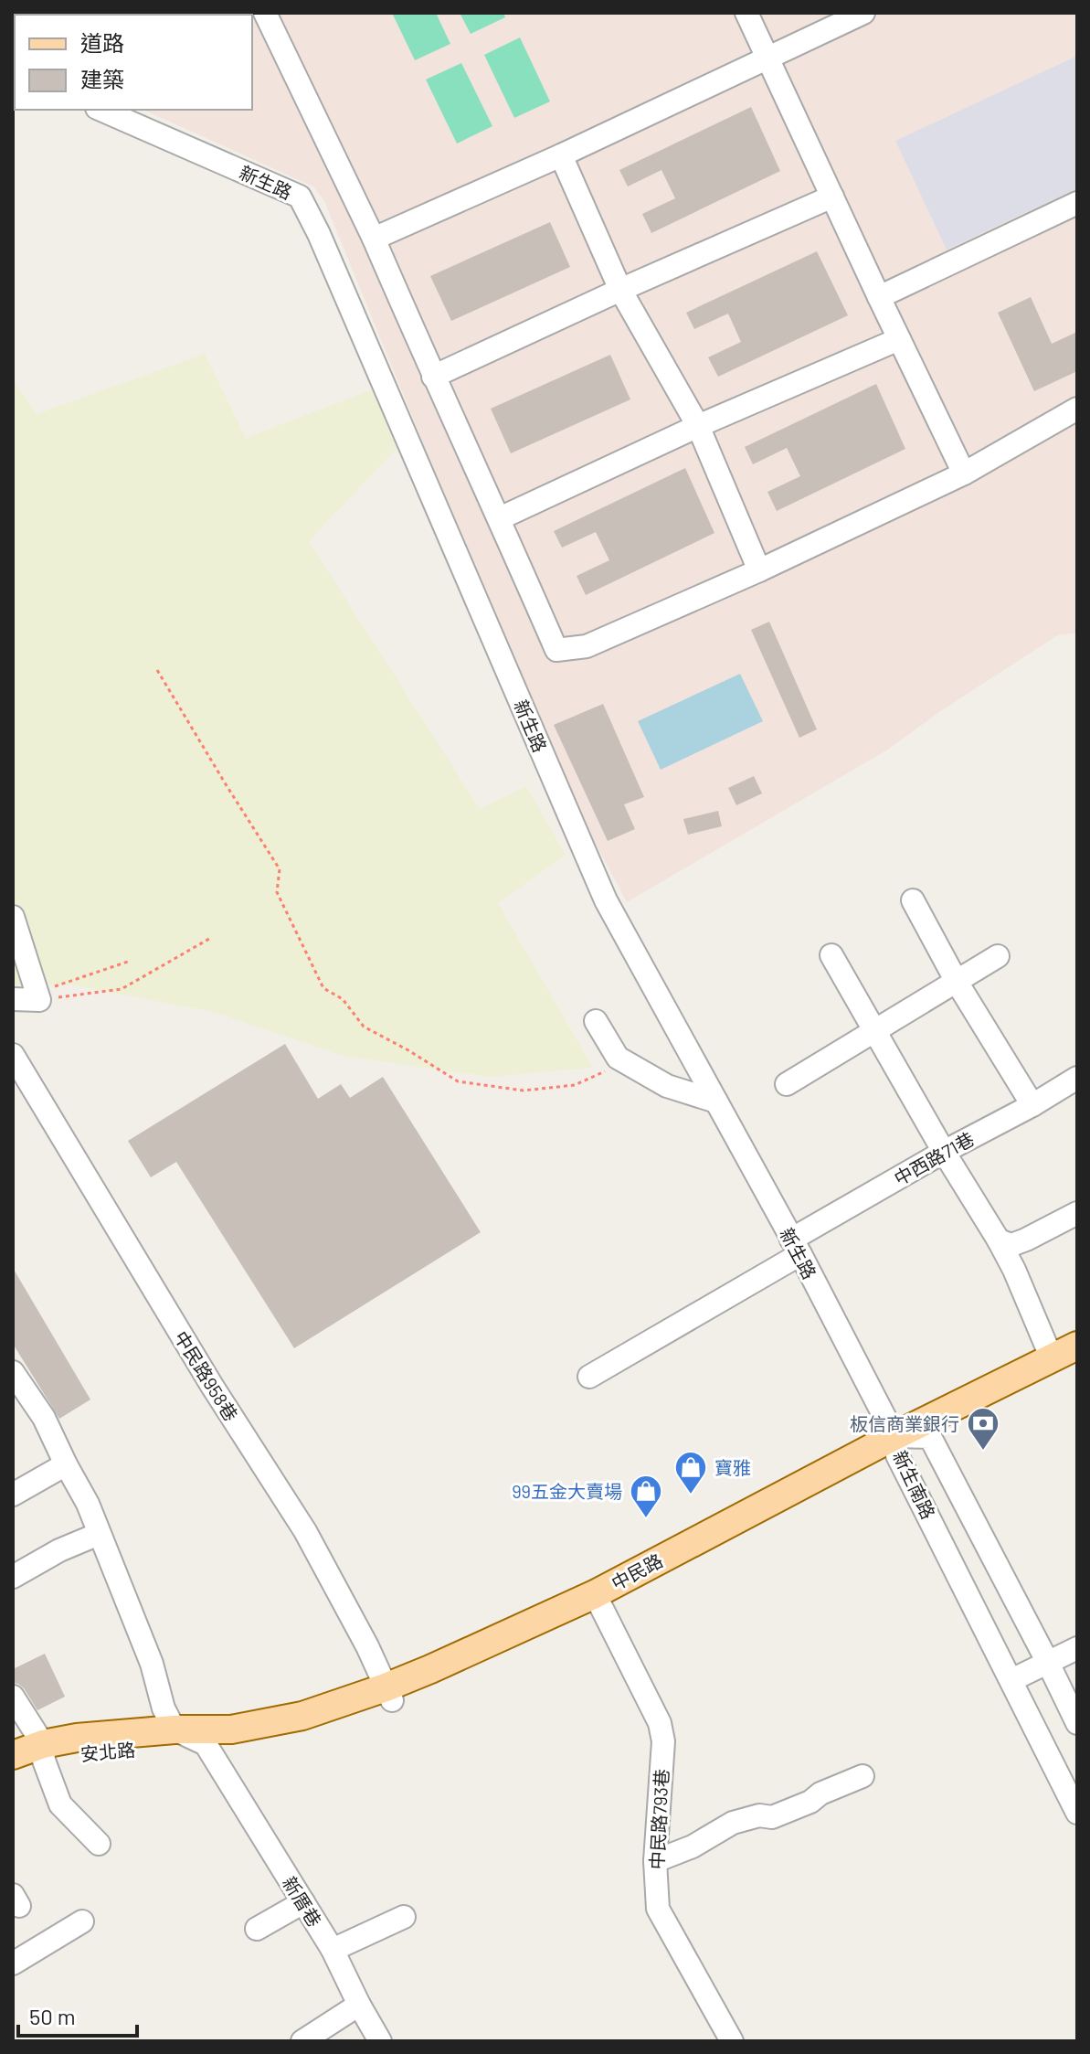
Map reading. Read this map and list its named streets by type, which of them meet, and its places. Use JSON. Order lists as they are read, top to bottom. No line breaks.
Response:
{"streets":{"main road":["中民路","安北路"],"street":["新生路","中西路71巷","中民路958巷","新生南路","中民路793巷","新厝巷"]},"crossings":[["新生路","中西路71巷"],["新生路","新生南路"],["新生路","中民路"],["中民路958巷","中民路"],["新生南路","中民路"],["中民路","安北路"],["中民路","中民路793巷"],["中民路","新厝巷"],["安北路","新厝巷"]],"places":{"bank":["板信商業銀行"],"shop":["寶雅","99五金大賣場"]},"legend":["道路","建築"],"scale_bar":"50 m"}
